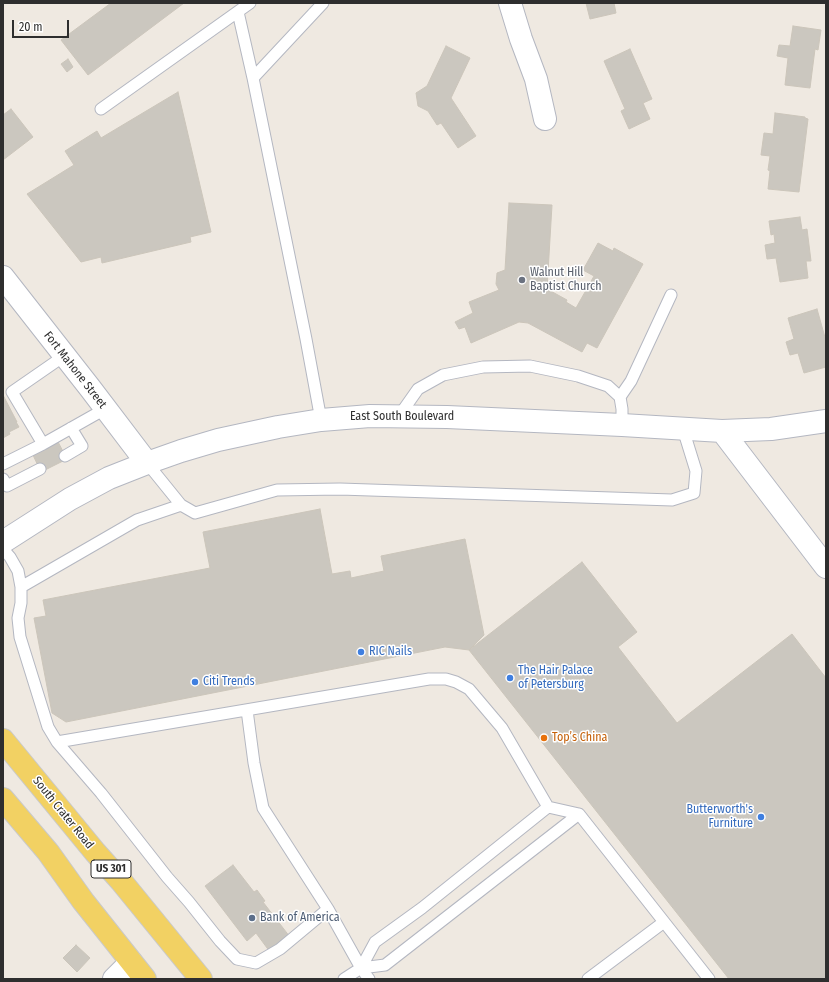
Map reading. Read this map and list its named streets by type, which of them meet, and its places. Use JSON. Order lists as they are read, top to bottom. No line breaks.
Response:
{"streets":{"main road":["South Crater Road","US 301"],"street":["Fort Mahone Street","East South Boulevard"]},"crossings":[["Fort Mahone Street","East South Boulevard"]],"places":["Walnut Hill Baptist Church","RIC Nails","The Hair Palace of Petersburg","Citi Trends","Top’s China","Butterworth's Furniture","Bank of America"],"scale_bar":"20 m"}
